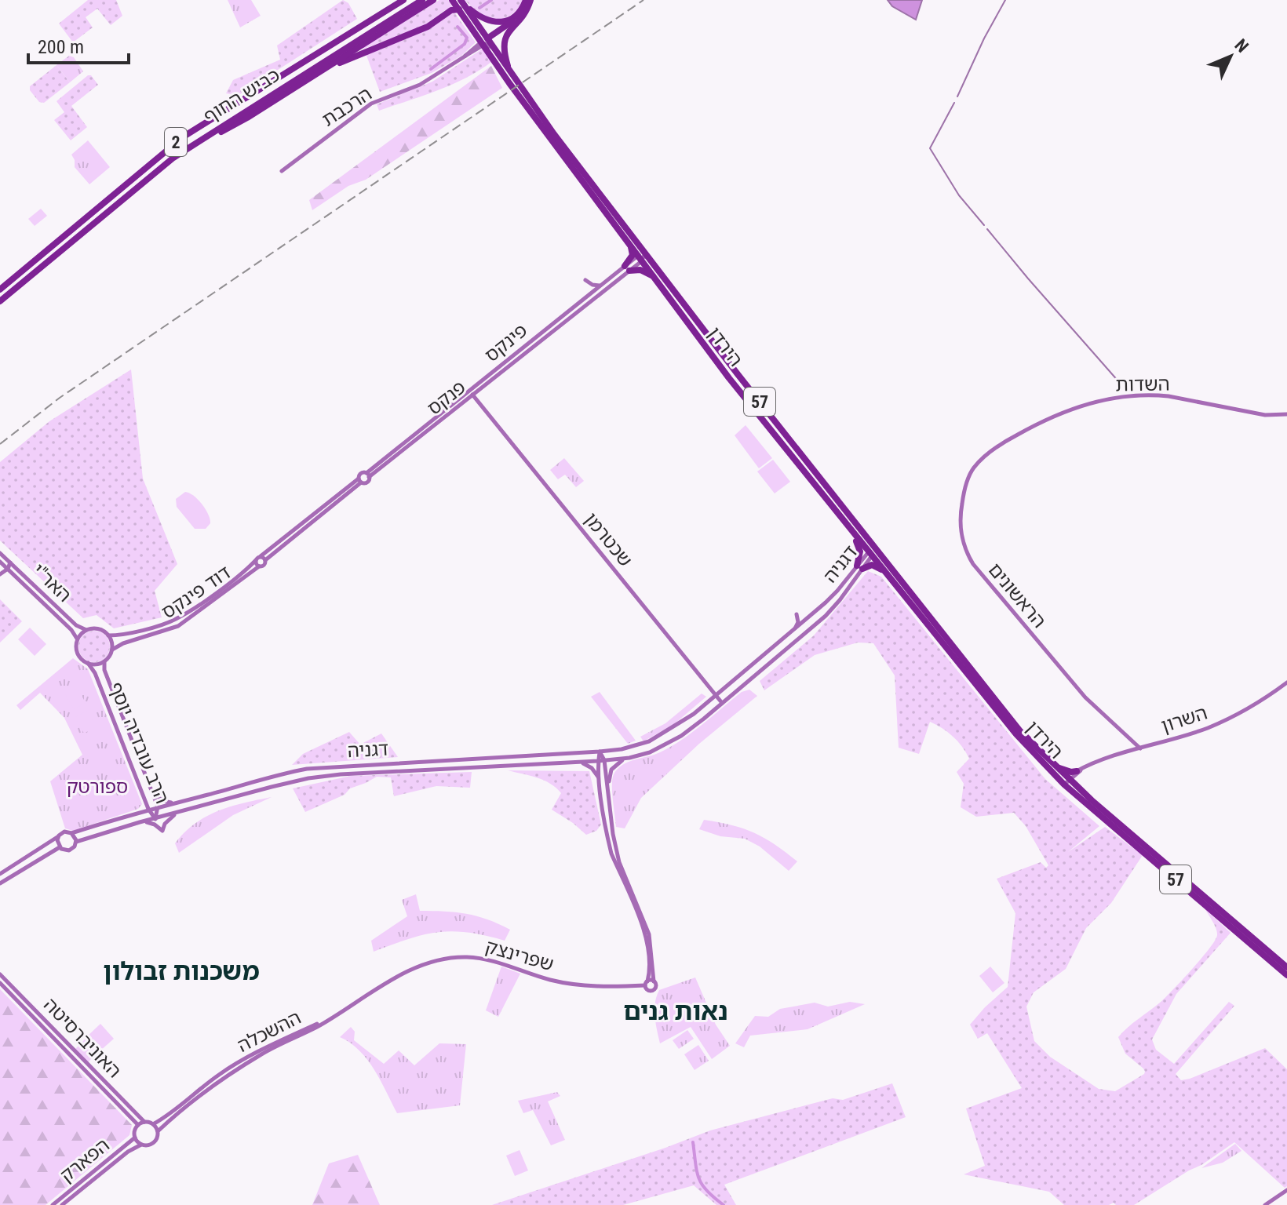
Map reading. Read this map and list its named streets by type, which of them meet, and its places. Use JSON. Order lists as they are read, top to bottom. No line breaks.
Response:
{"streets":{"highway":["כביש החוף","2","הירדן","57"],"street":["הרכבת","פינקס","השדות","פנקס","שכטרמן","דגניה","האר\"י","דוד פינקס","הראשונים","השרון","הרב עובדיה יוסף","שפרינצק","ההשכלה","האוניברסיטה","הפארק"]},"crossings":[["הרכבת","הירדן"],["פינקס","הירדן"],["פינקס","פנקס"],["הירדן","57"],["הירדן","דגניה"],["הירדן","השרון"],["השדות","הראשונים"],["פנקס","שכטרמן"],["57","השרון"],["שכטרמן","דגניה"],["דגניה","הרב עובדיה יוסף"],["האר\"י","דוד פינקס"],["האר\"י","הרב עובדיה יוסף"],["דוד פינקס","הרב עובדיה יוסף"],["הראשונים","השרון"],["שפרינצק","ההשכלה"],["ההשכלה","האוניברסיטה"],["ההשכלה","הפארק"],["האוניברסיטה","הפארק"]],"districts":["משכנות זבולון","נאות גנים"],"parks":["ספורטק"],"scale_bar":"200 m","north":"top right"}
